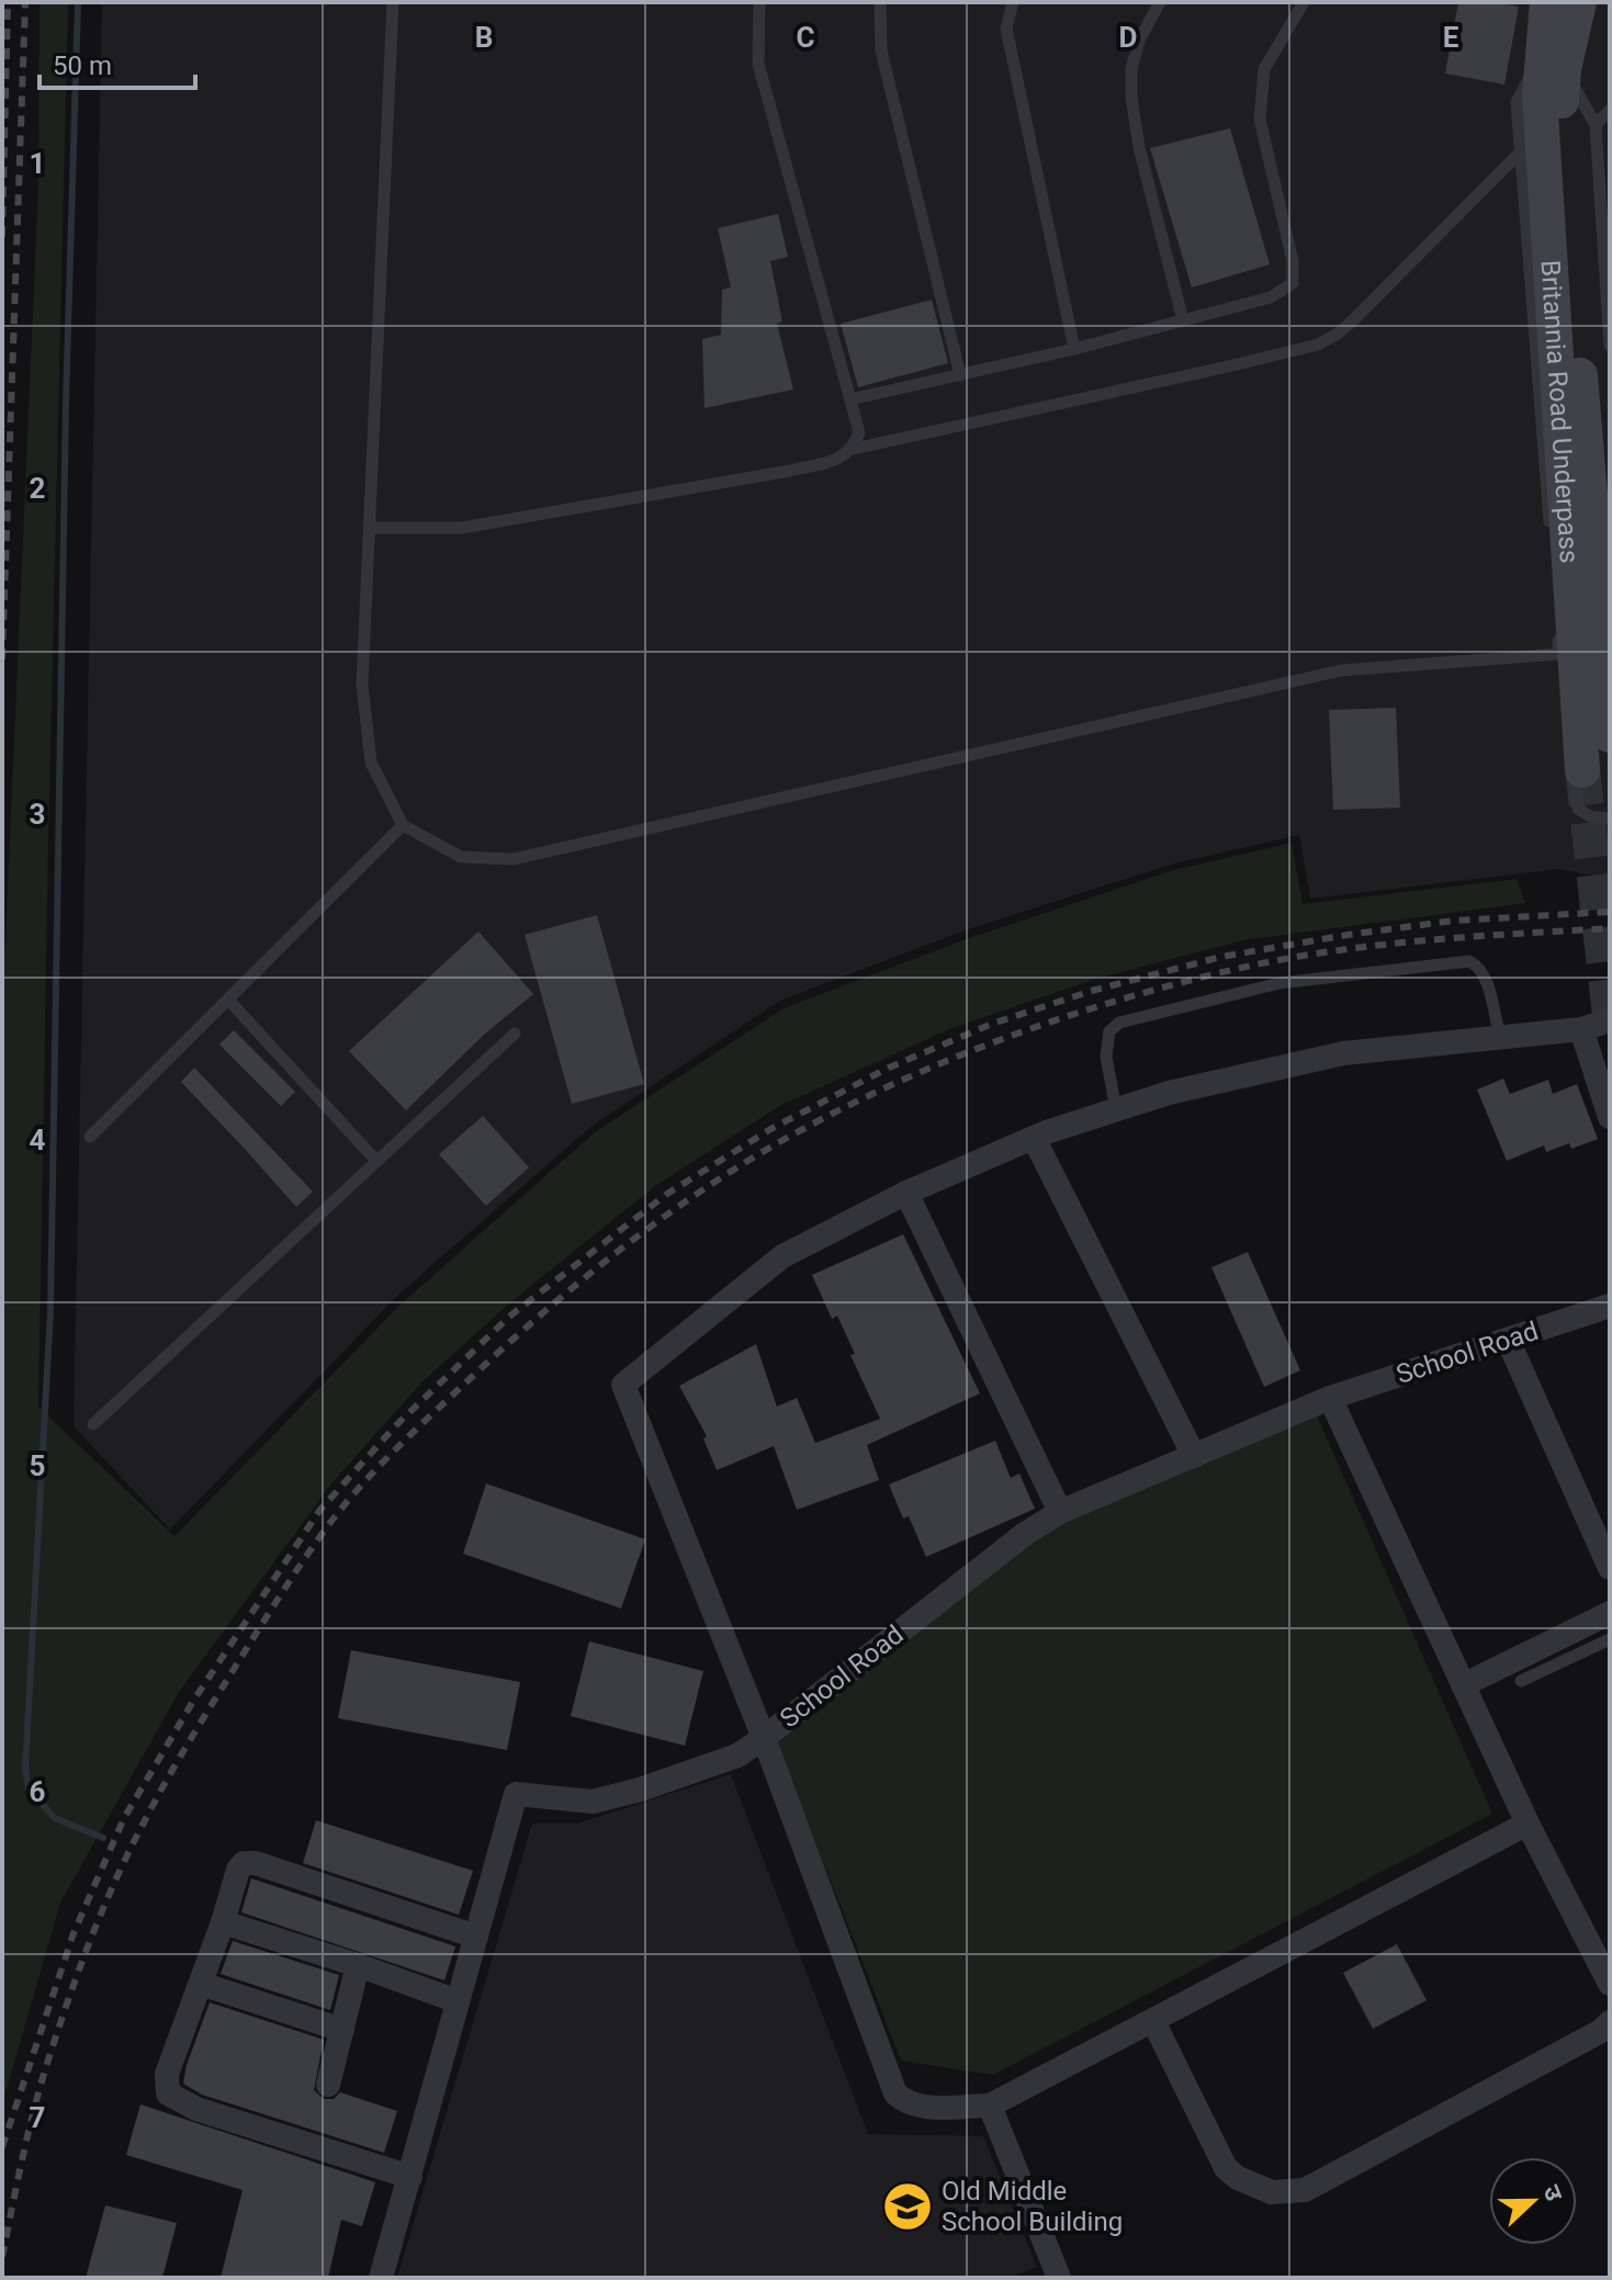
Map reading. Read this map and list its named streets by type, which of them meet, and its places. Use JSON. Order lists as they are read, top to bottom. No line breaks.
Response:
{"streets":{"main road":["Britannia Road Underpass"],"street":["School Road"]},"places":{"school or university":["Old Middle School Building"]},"scale_bar":"50 m","north":"right","grid":{"columns":["B","C","D","E"],"rows":["1","2","3","4","5","6","7"]}}
